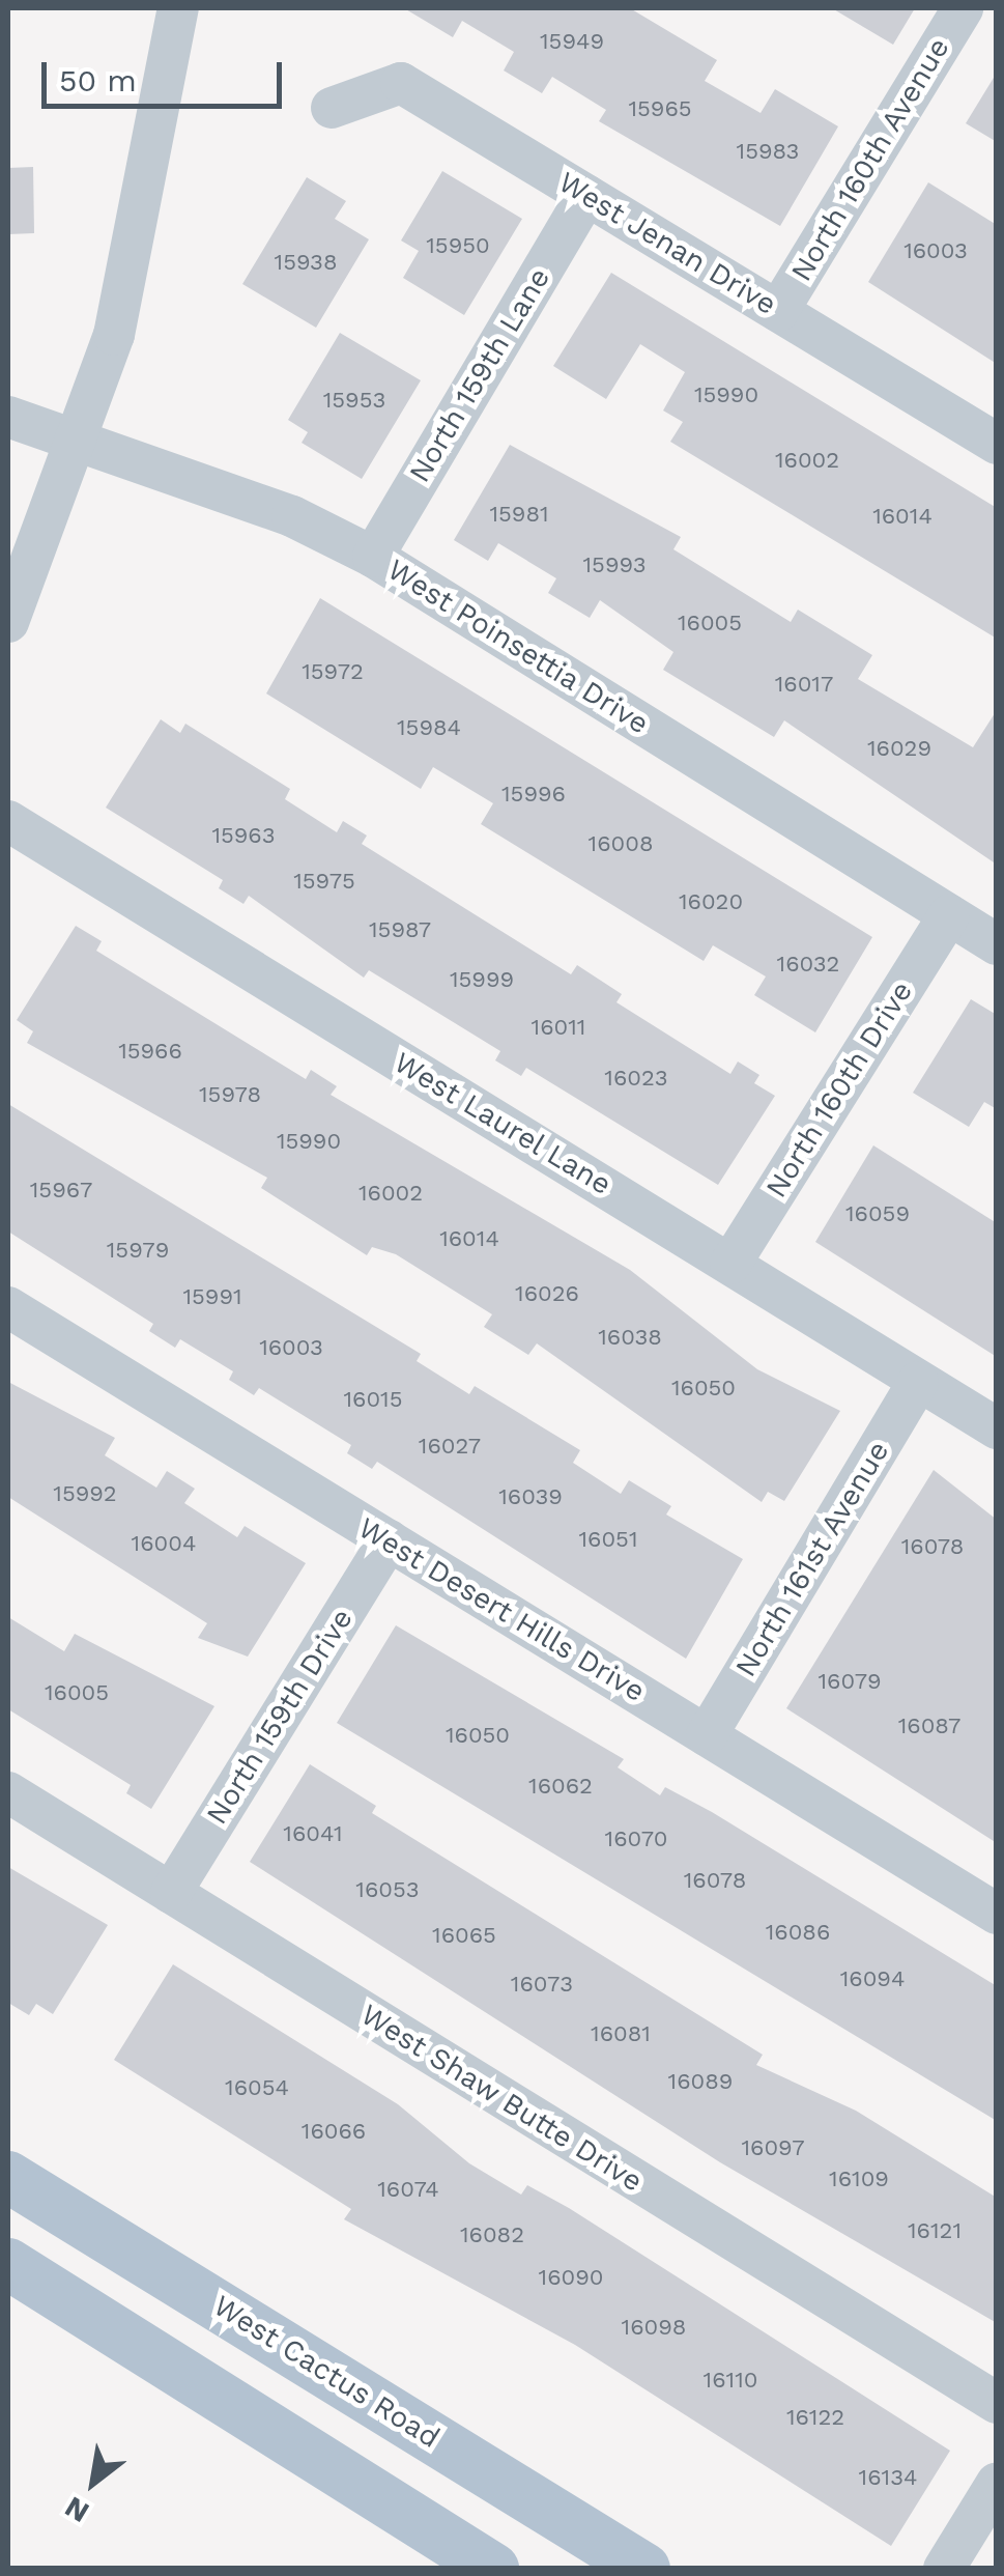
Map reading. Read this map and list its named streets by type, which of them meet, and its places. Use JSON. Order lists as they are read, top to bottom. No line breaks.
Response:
{"streets":{"main road":["West Cactus Road"],"street":["North 160th Avenue","West Jenan Drive","North 159th Lane","West Poinsettia Drive","North 160th Drive","West Laurel Lane","North 161st Avenue","West Desert Hills Drive","North 159th Drive","West Shaw Butte Drive"]},"crossings":[["North 160th Avenue","West Jenan Drive"],["West Jenan Drive","North 159th Lane"],["North 159th Lane","West Poinsettia Drive"],["West Poinsettia Drive","North 160th Drive"],["North 160th Drive","West Laurel Lane"],["West Laurel Lane","North 161st Avenue"],["North 161st Avenue","West Desert Hills Drive"],["West Desert Hills Drive","North 159th Drive"],["North 159th Drive","West Shaw Butte Drive"]],"house_numbers":["15949","15965","15983","15950","16003","15938","15990","15953","16002","15981","16014","15993","16005","15972","16017","15984","16029","15996","15963","16008","15975","16020","15987","16032","15999","16011","15966","16023","15978","15990","15967","16002","16059","16014","15979","16026","15991","16038","16003","16050","16015","16027","15992","16039","16051","16004","16078","16079","16005","16087","16050","16062","16041","16070","16078","16053","16086","16065","16094","16073","16081","16089","16054","16066","16097","16109","16074","16121","16082","16090","16098","16110","16122","16134"],"scale_bar":"50 m","north":"bottom left"}
